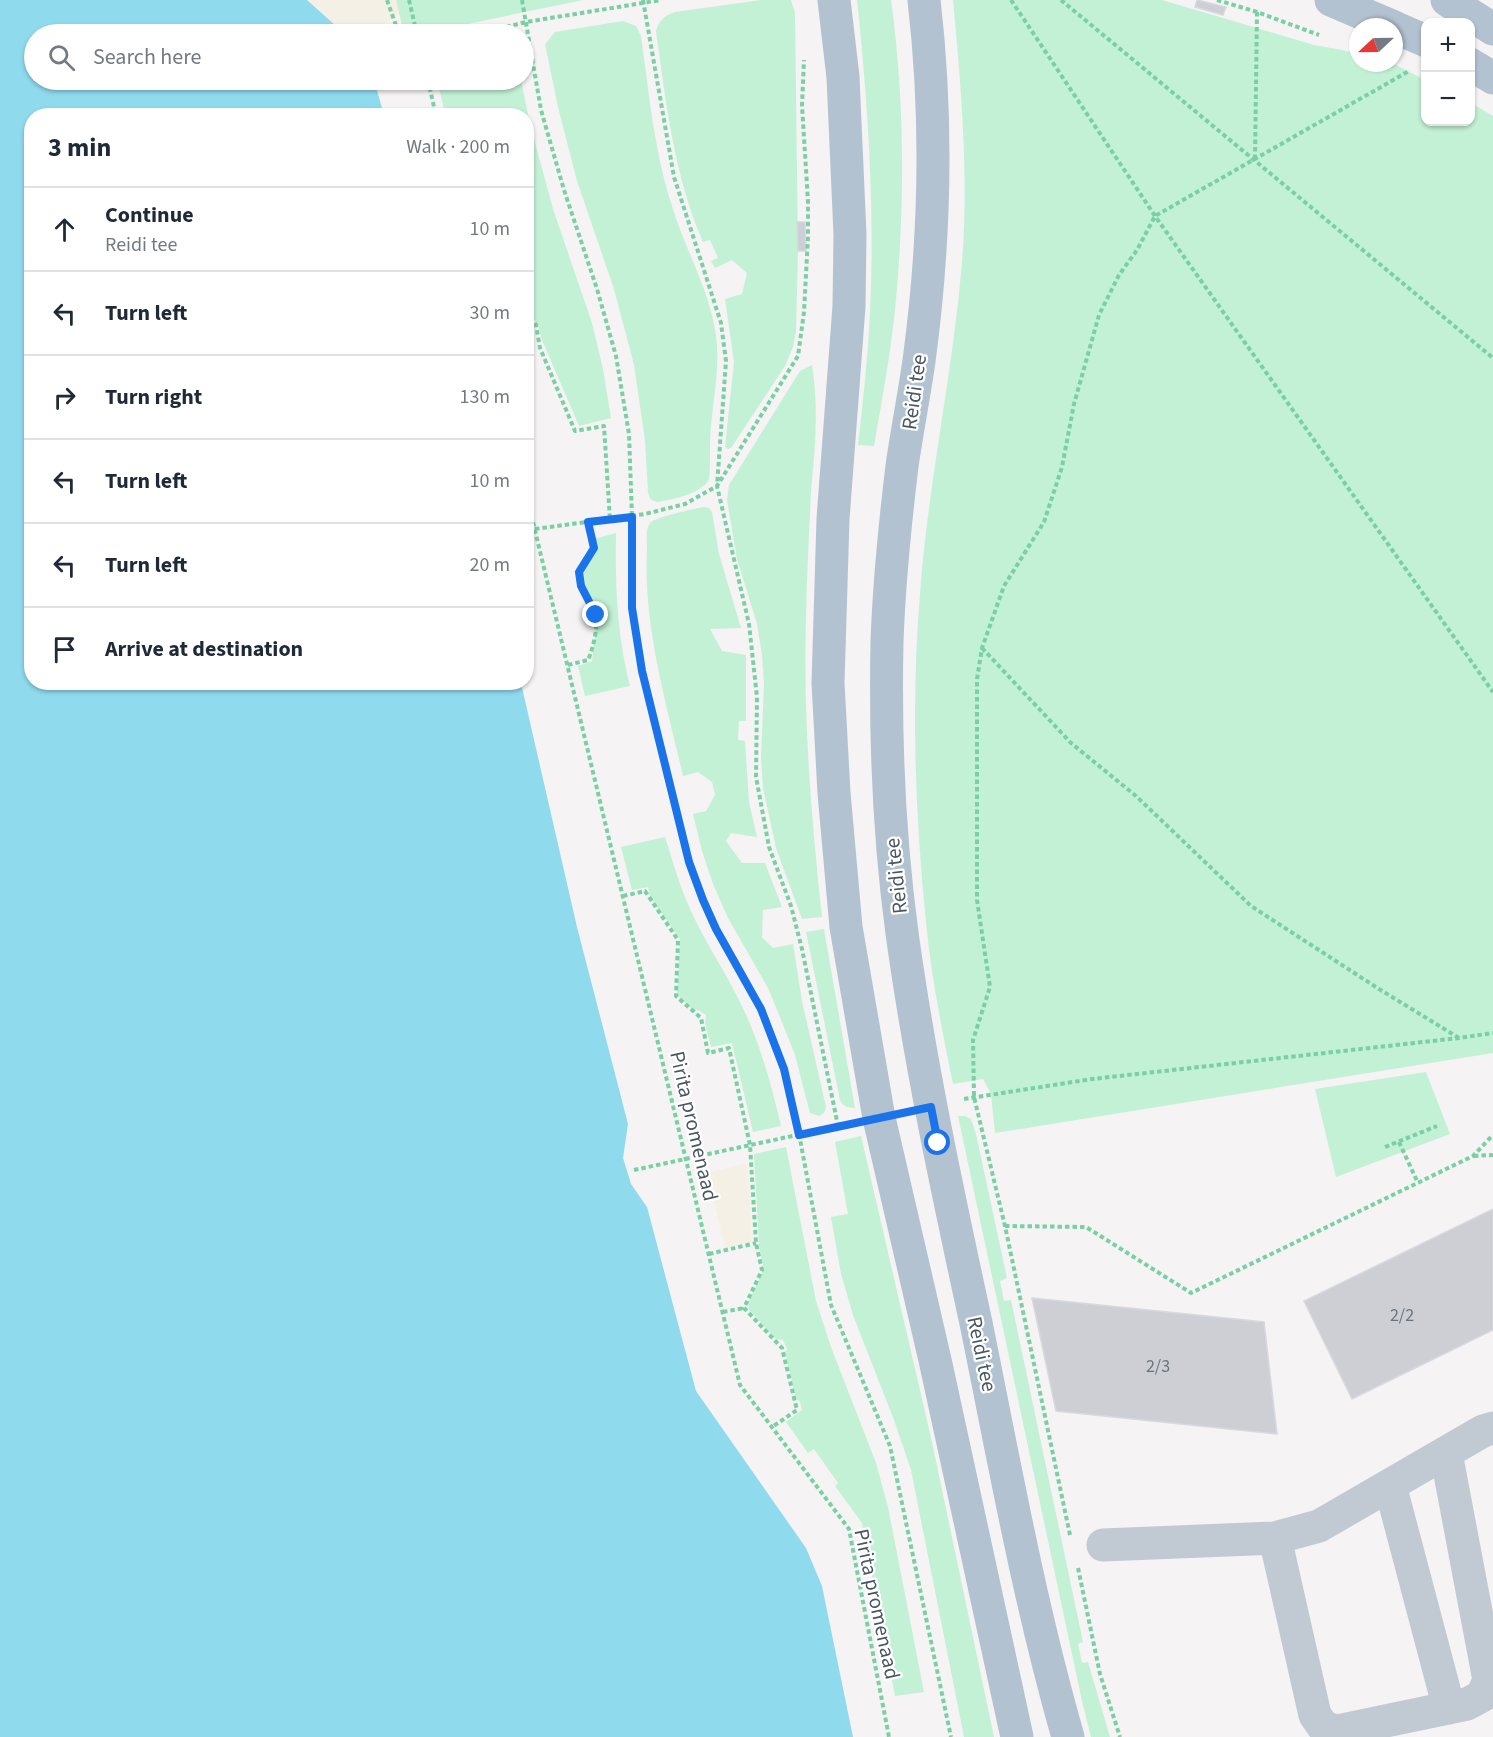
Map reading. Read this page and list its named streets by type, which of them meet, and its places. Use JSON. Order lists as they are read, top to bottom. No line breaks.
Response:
{"streets":{"main road":["Reidi tee"],"path":["Pirita promenaad"]},"house_numbers":["2/2","2/3"],"north":"left","page":{"map_buttons":["+","−"],"search":"Search here","heading":["3 min","Walk · 200 m"],"list":[["Continue","Reidi tee","10 m"],["Turn left","30 m"],["Turn right","130 m"],["Turn left","10 m"],["Turn left","20 m"],"Arrive at destination"]}}
